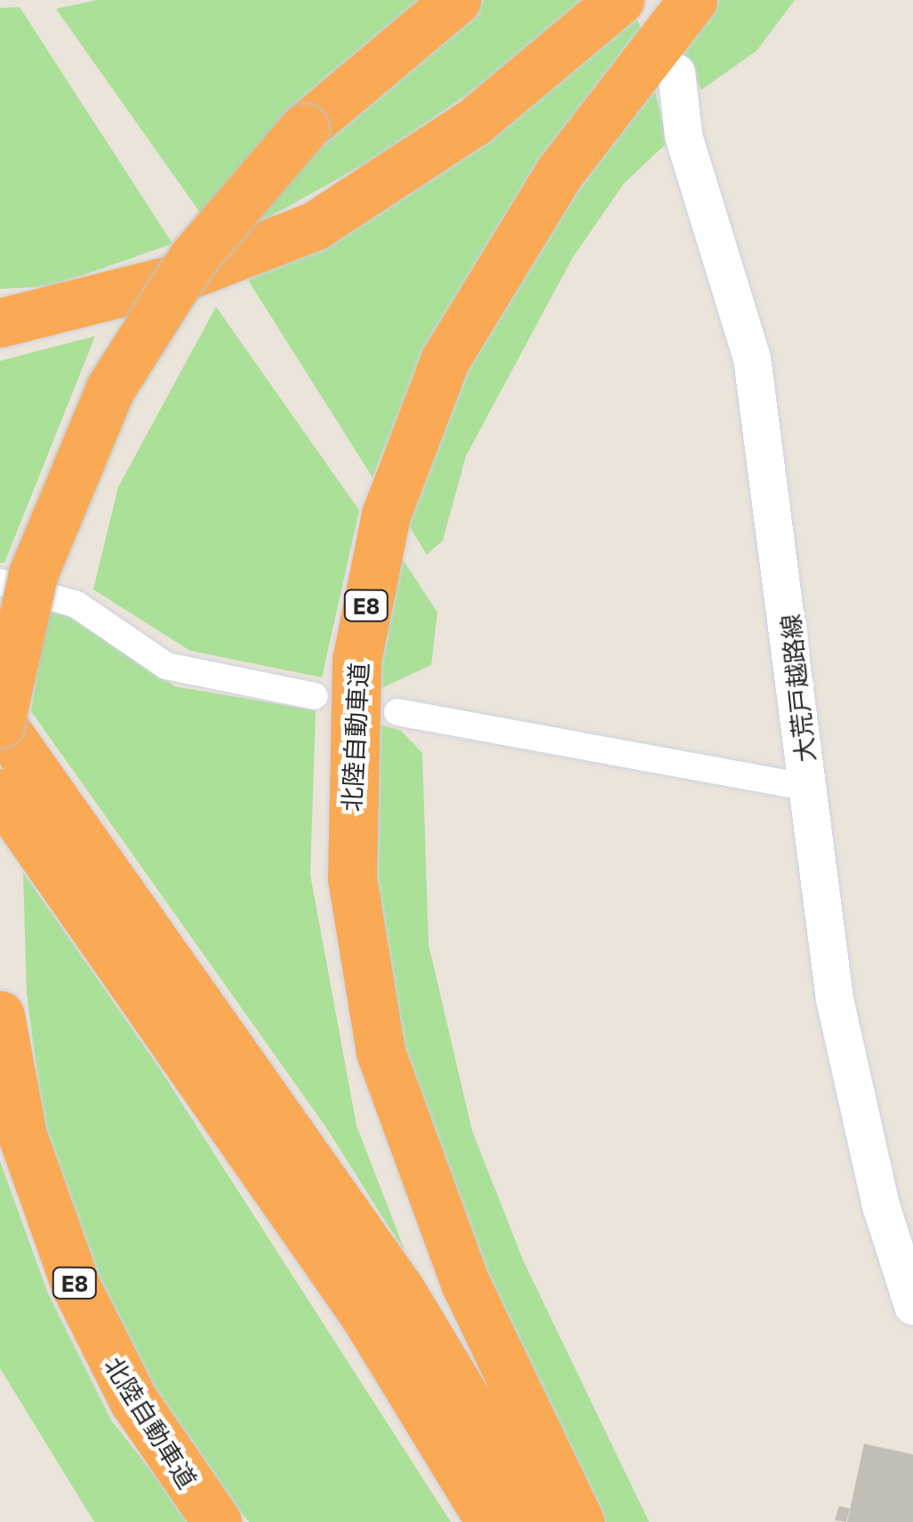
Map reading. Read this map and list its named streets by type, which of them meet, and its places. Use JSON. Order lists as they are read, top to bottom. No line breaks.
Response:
{"streets":{"highway":["E8","北陸自動車道"],"main road":["大荒戸越路線"]}}
